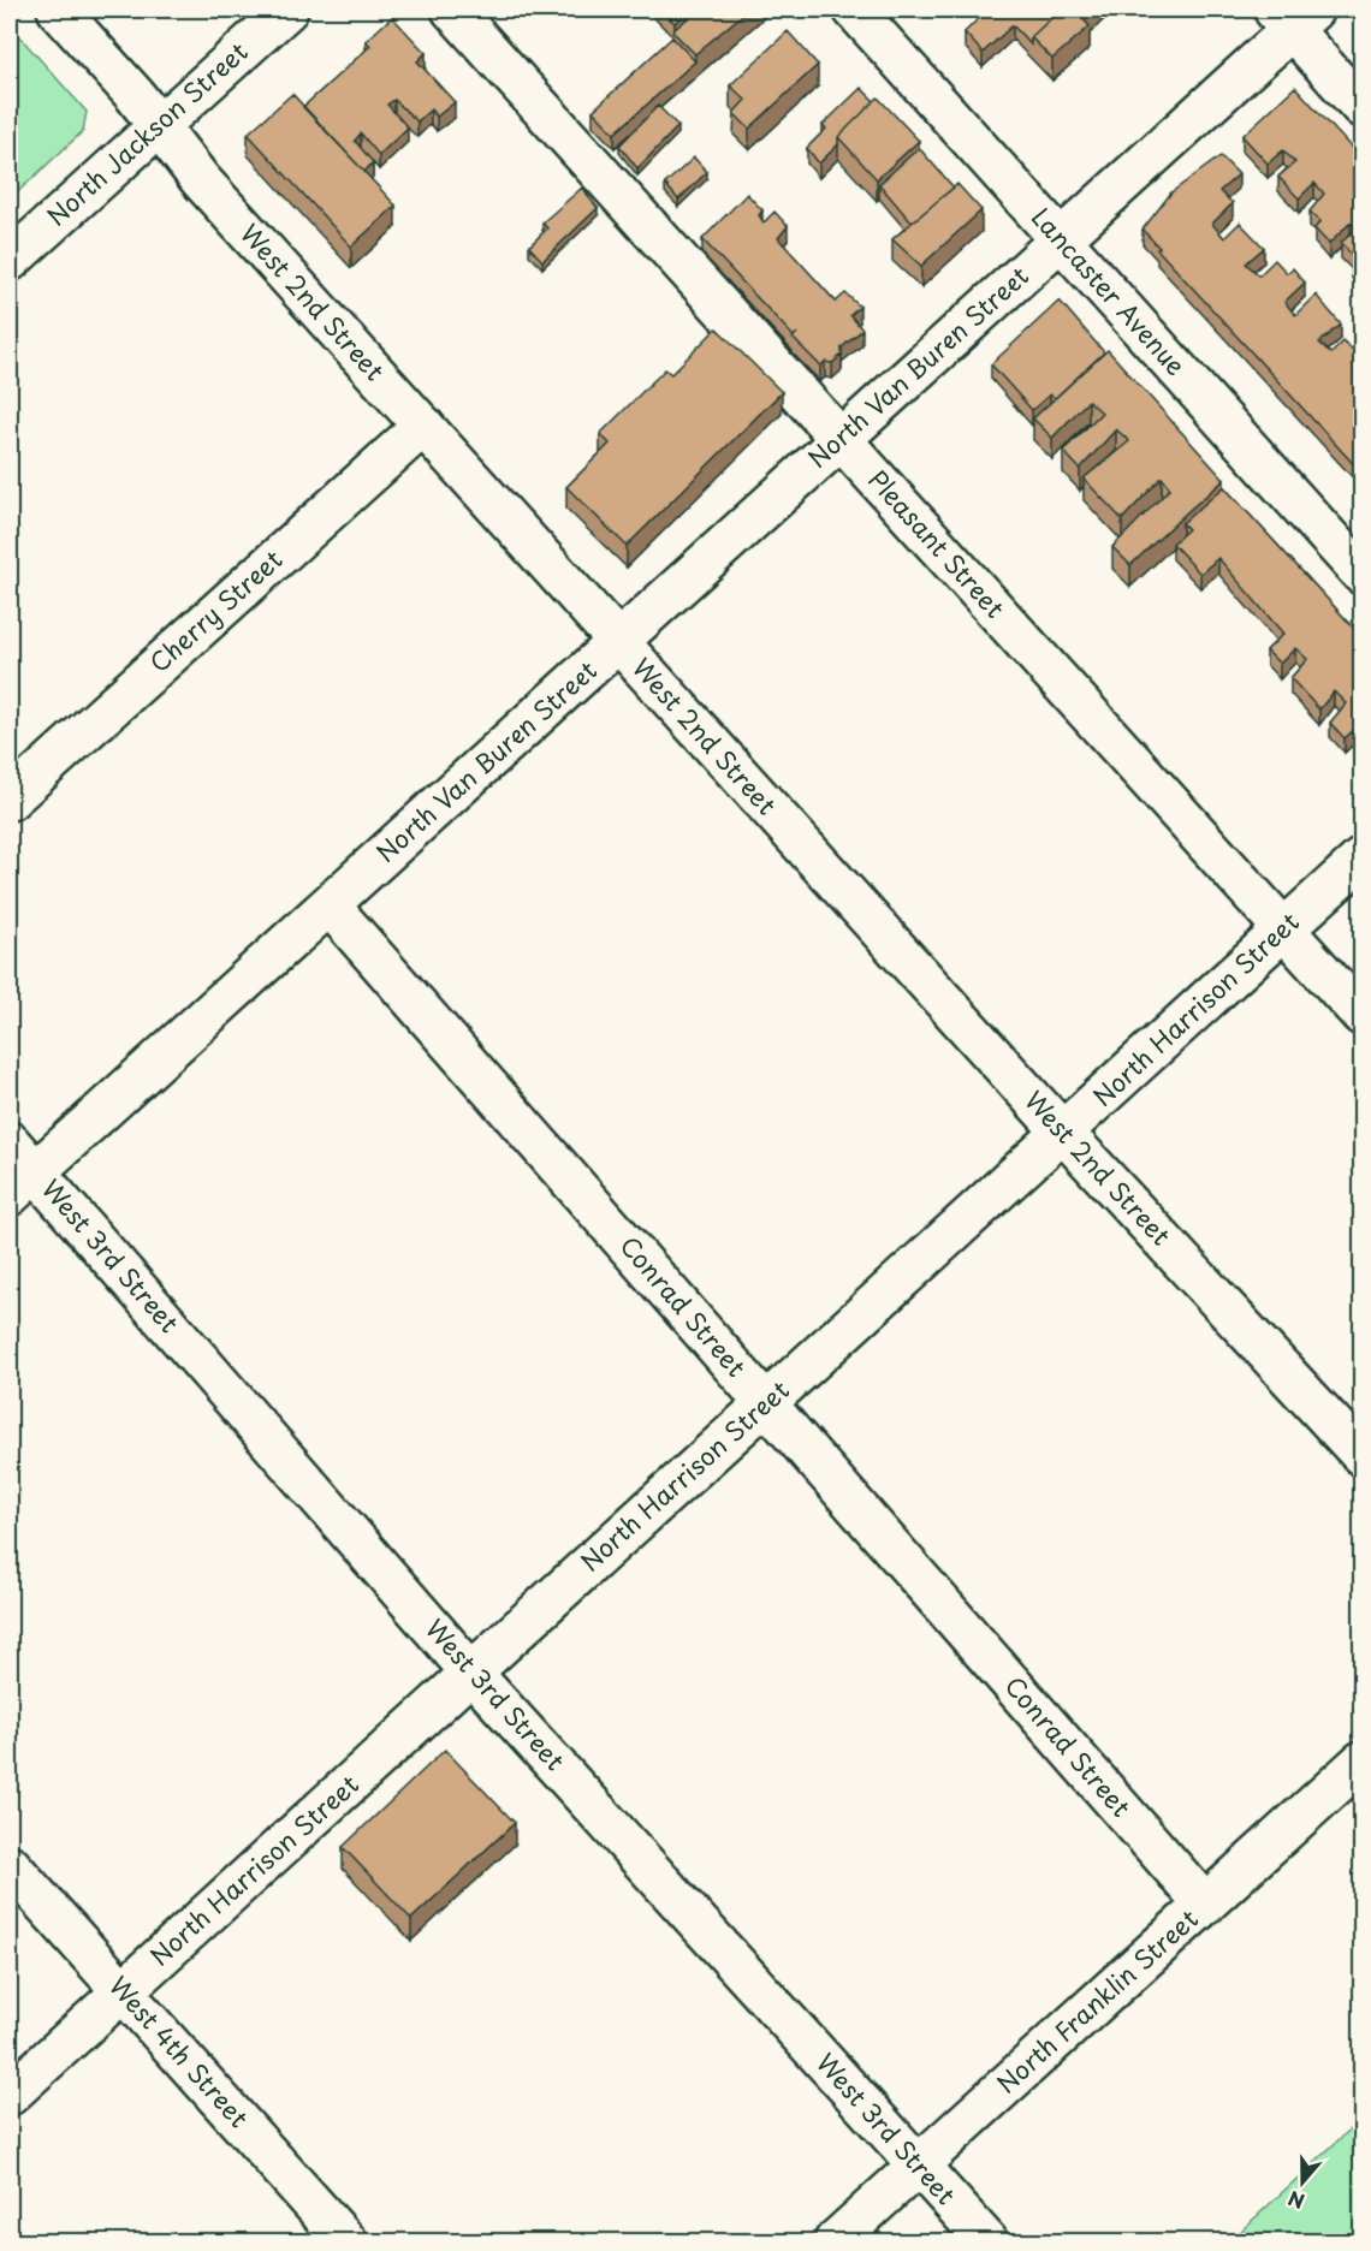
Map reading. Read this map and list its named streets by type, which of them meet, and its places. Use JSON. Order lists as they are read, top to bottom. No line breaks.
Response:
{"streets":{"street":["North Jackson Street","Lancaster Avenue","West 2nd Street","North Van Buren Street","Pleasant Street","Cherry Street","North Harrison Street","West 3rd Street","Conrad Street","North Franklin Street","West 4th Street"]},"crossings":[["North Jackson Street","West 2nd Street"],["Lancaster Avenue","North Van Buren Street"],["West 2nd Street","North Van Buren Street"],["West 2nd Street","Cherry Street"],["West 2nd Street","North Harrison Street"],["North Van Buren Street","Pleasant Street"],["North Van Buren Street","West 3rd Street"],["North Van Buren Street","Conrad Street"],["Pleasant Street","North Harrison Street"],["North Harrison Street","West 3rd Street"],["North Harrison Street","Conrad Street"],["North Harrison Street","West 4th Street"],["West 3rd Street","North Franklin Street"],["Conrad Street","North Franklin Street"]],"north":"bottom"}
